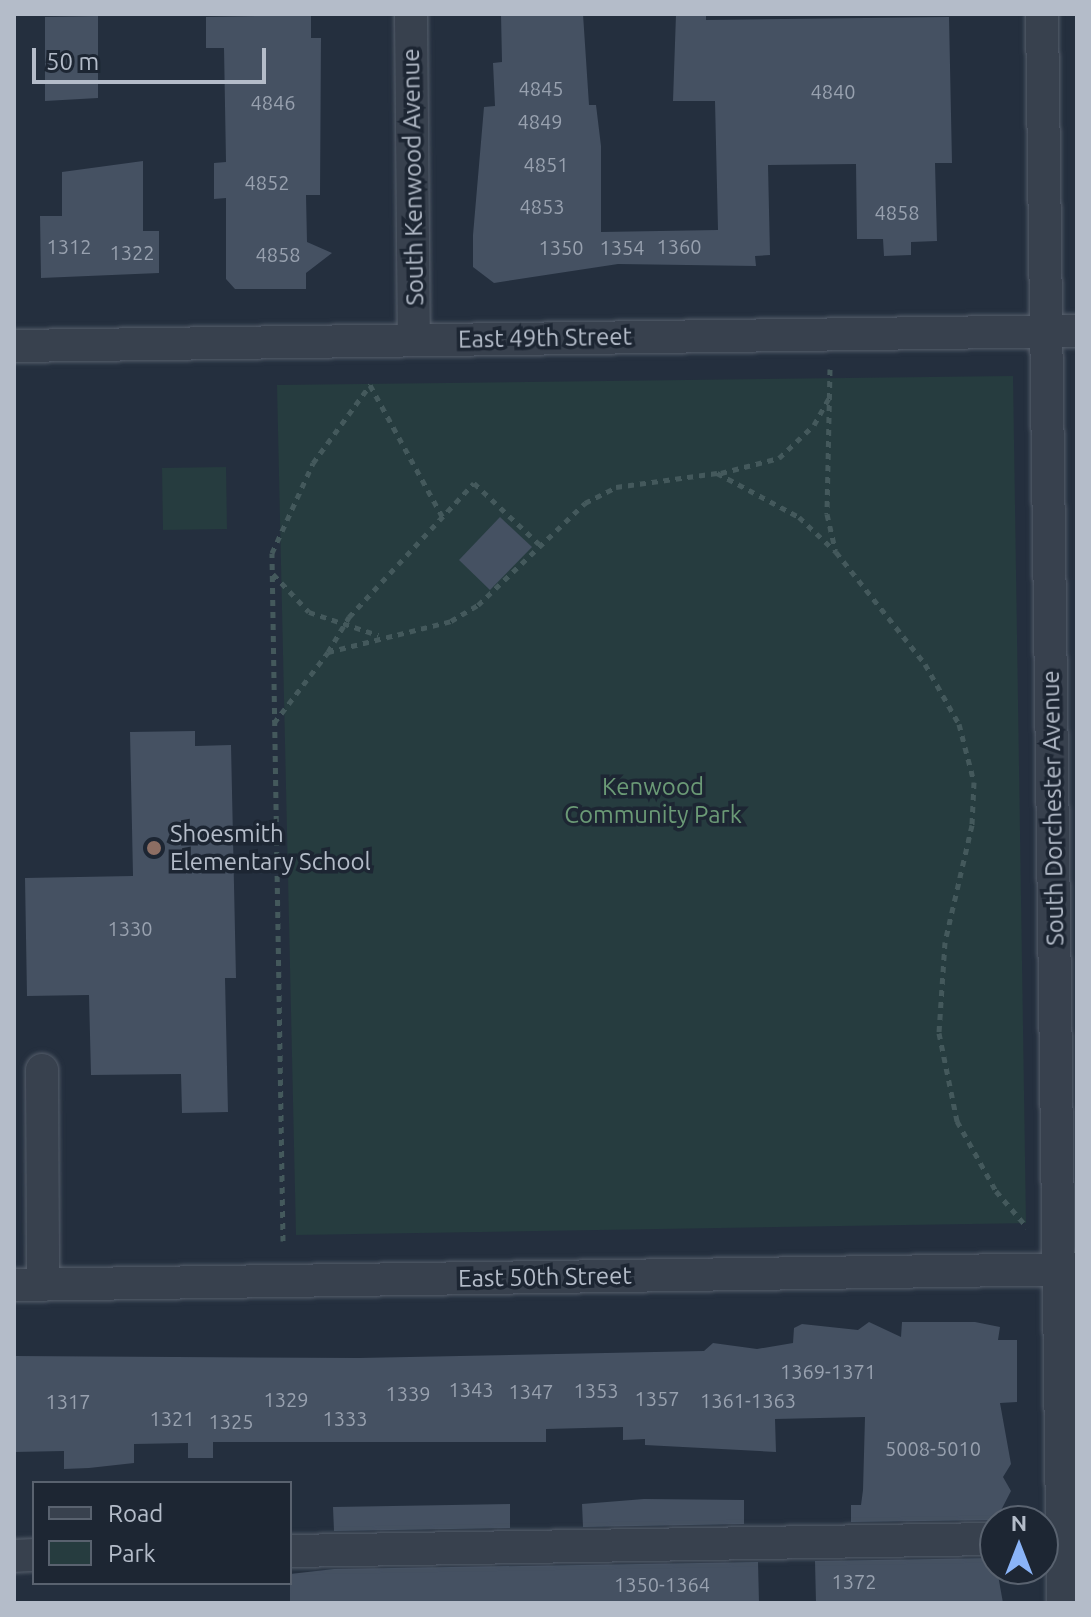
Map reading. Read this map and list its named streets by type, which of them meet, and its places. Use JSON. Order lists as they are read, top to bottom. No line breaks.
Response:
{"streets":{"street":["South Kenwood Avenue","East 49th Street","South Dorchester Avenue","East 50th Street"]},"crossings":[["South Kenwood Avenue","East 49th Street"],["East 49th Street","South Dorchester Avenue"],["South Dorchester Avenue","East 50th Street"]],"parks":["Kenwood Community Park"],"places":["Shoesmith Elementary School"],"house_numbers":["4845","4840","4846","4849","4851","4852","4853","4858","1312","1360","1350","1354","1322","4858","1330","1369-1371","1343","1353","1347","1339","1357","1329","1361-1363","1317","1321","1333","1325","5008-5010","1372","1350-1364"],"legend":["Road","Park"],"scale_bar":"50 m","north":"top"}
